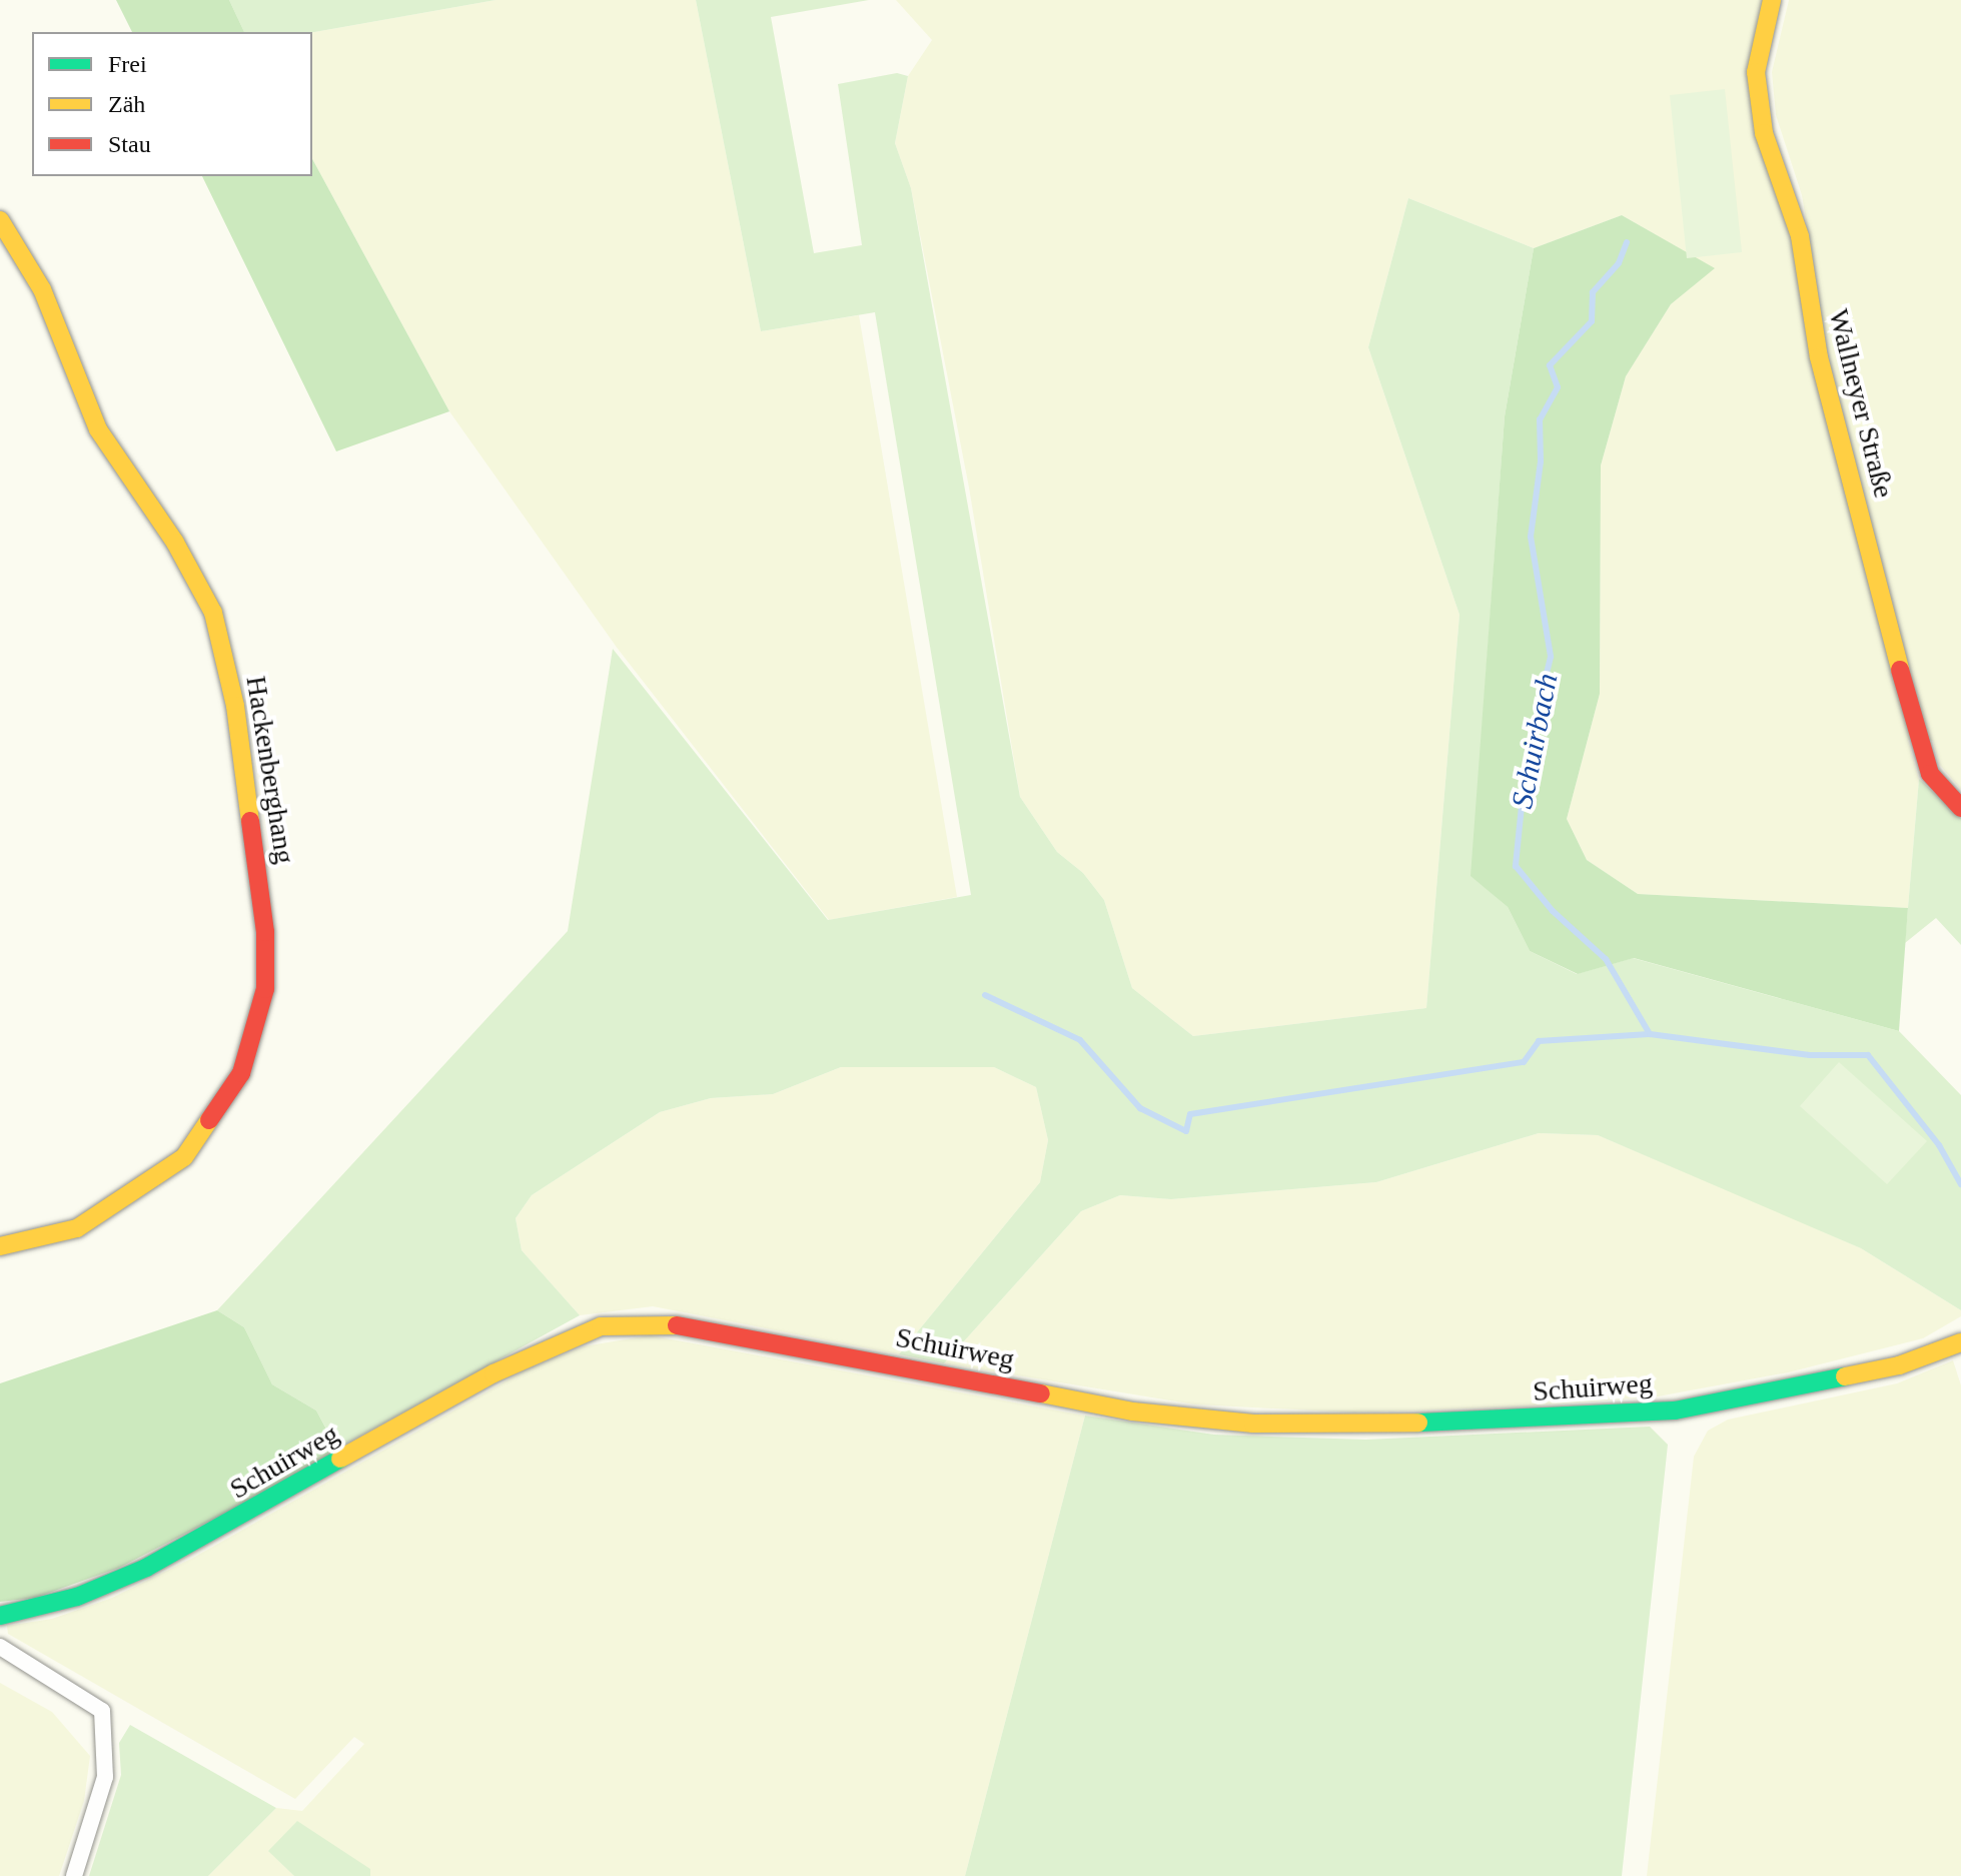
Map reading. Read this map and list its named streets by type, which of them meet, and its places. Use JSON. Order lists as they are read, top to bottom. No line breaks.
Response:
{"streets":{"street":["Wallneyer Straße","Hackenberghang","Schuirweg"]},"water":["Schuirbach"],"legend":["Frei","Zäh","Stau"]}
